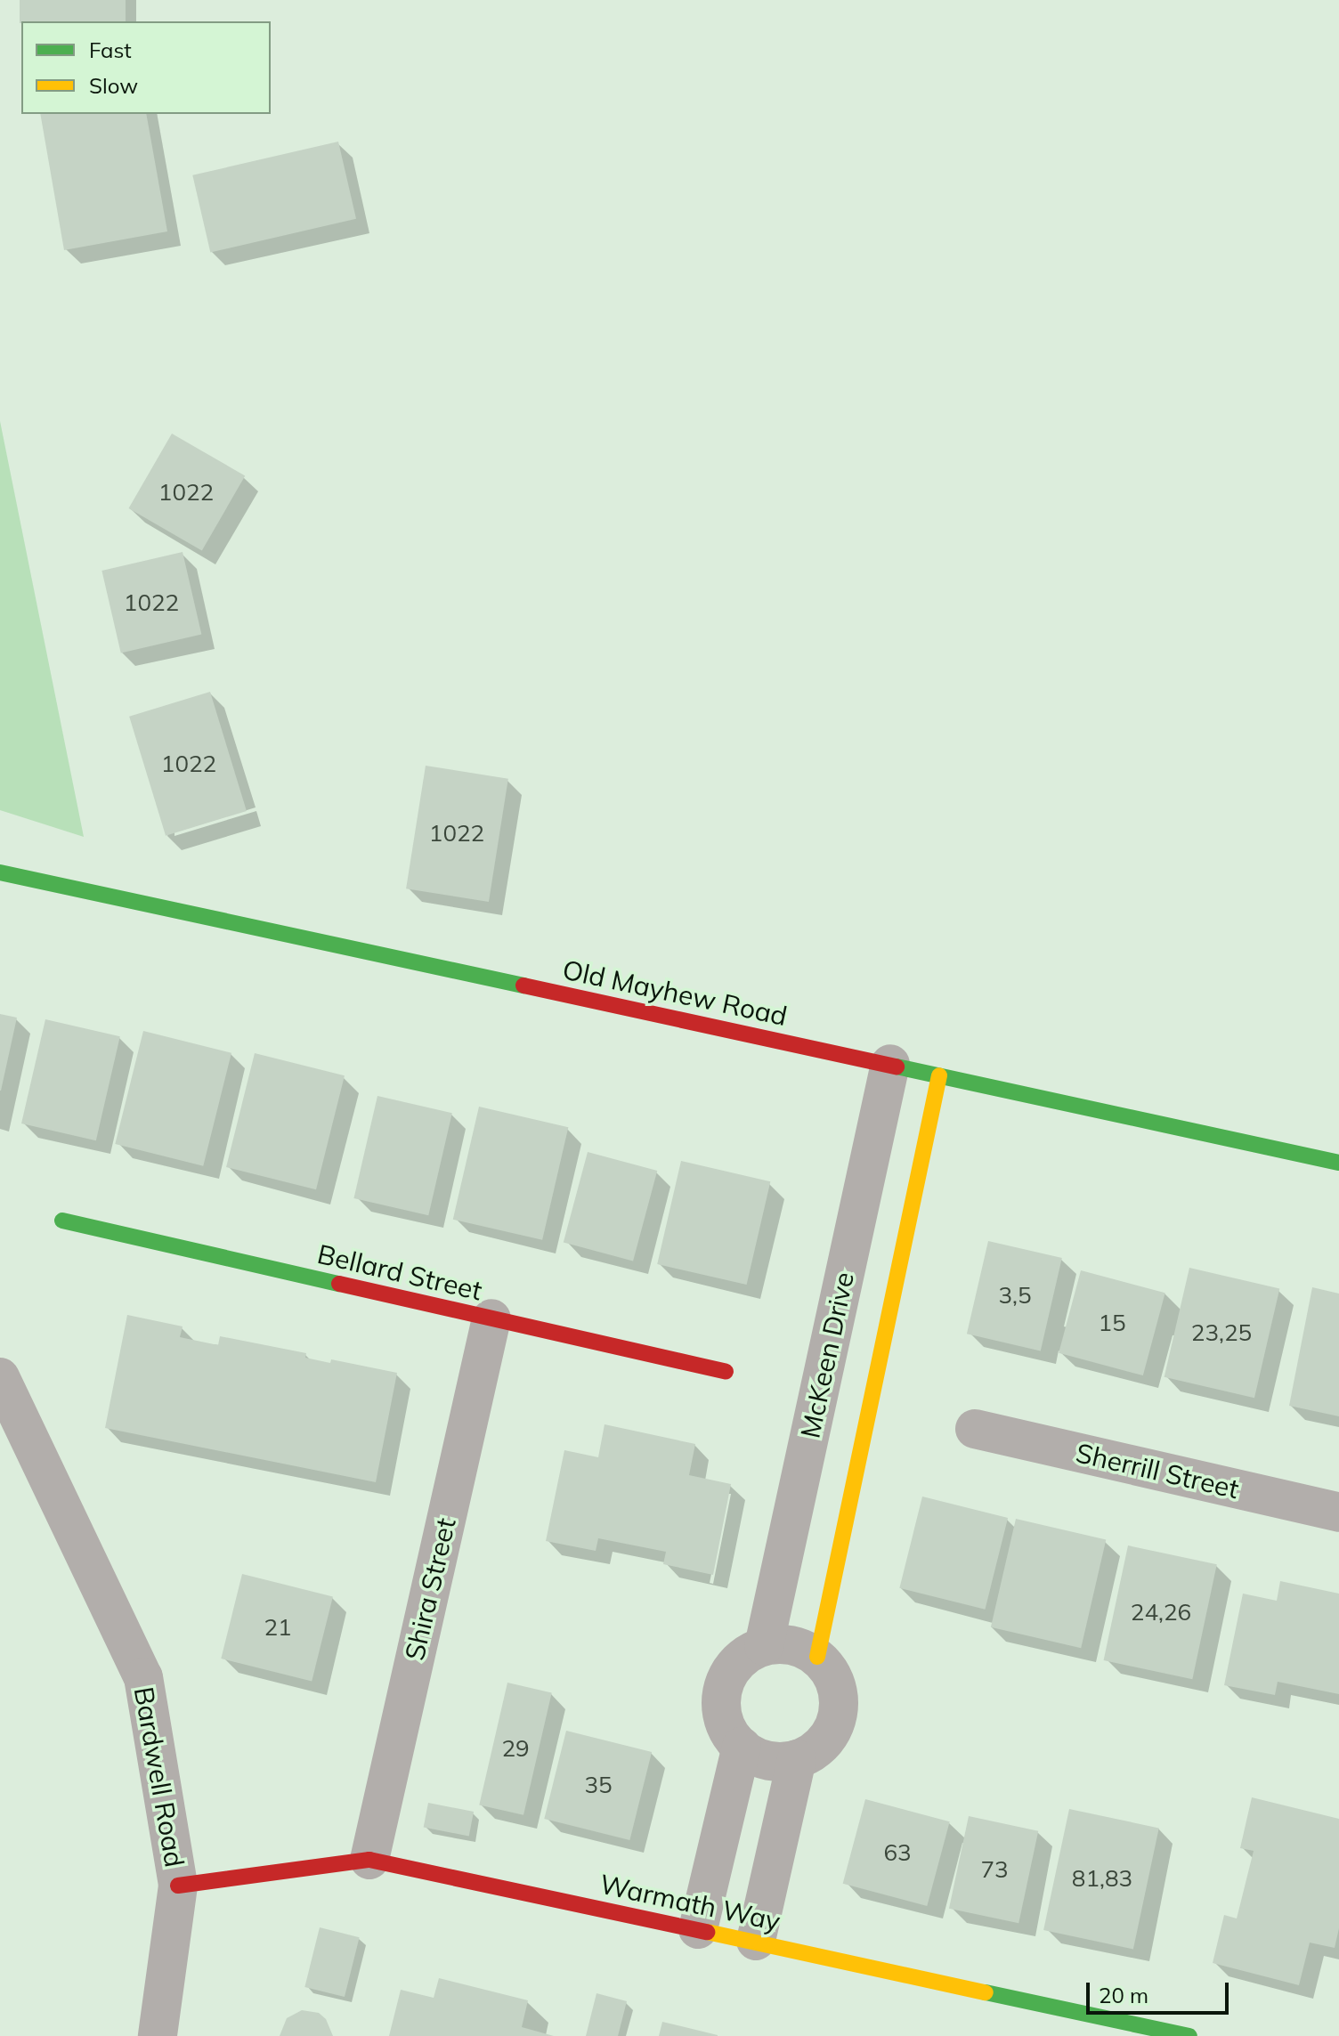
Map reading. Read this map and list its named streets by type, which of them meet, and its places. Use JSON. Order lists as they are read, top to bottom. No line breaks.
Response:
{"streets":{"street":["Old Mayhew Road","Bellard Street","McKeen Drive","Sherrill Street","Shira Street","Bardwell Road","Warmath Way"]},"crossings":[["Old Mayhew Road","McKeen Drive"],["Bellard Street","Shira Street"],["Shira Street","Warmath Way"],["Bardwell Road","Warmath Way"]],"house_numbers":["1022","1022","1022","1022","3,5","15","23,25","24,26","21","29","35","63","73","81,83"],"legend":["Fast","Slow"],"scale_bar":"20 m"}
